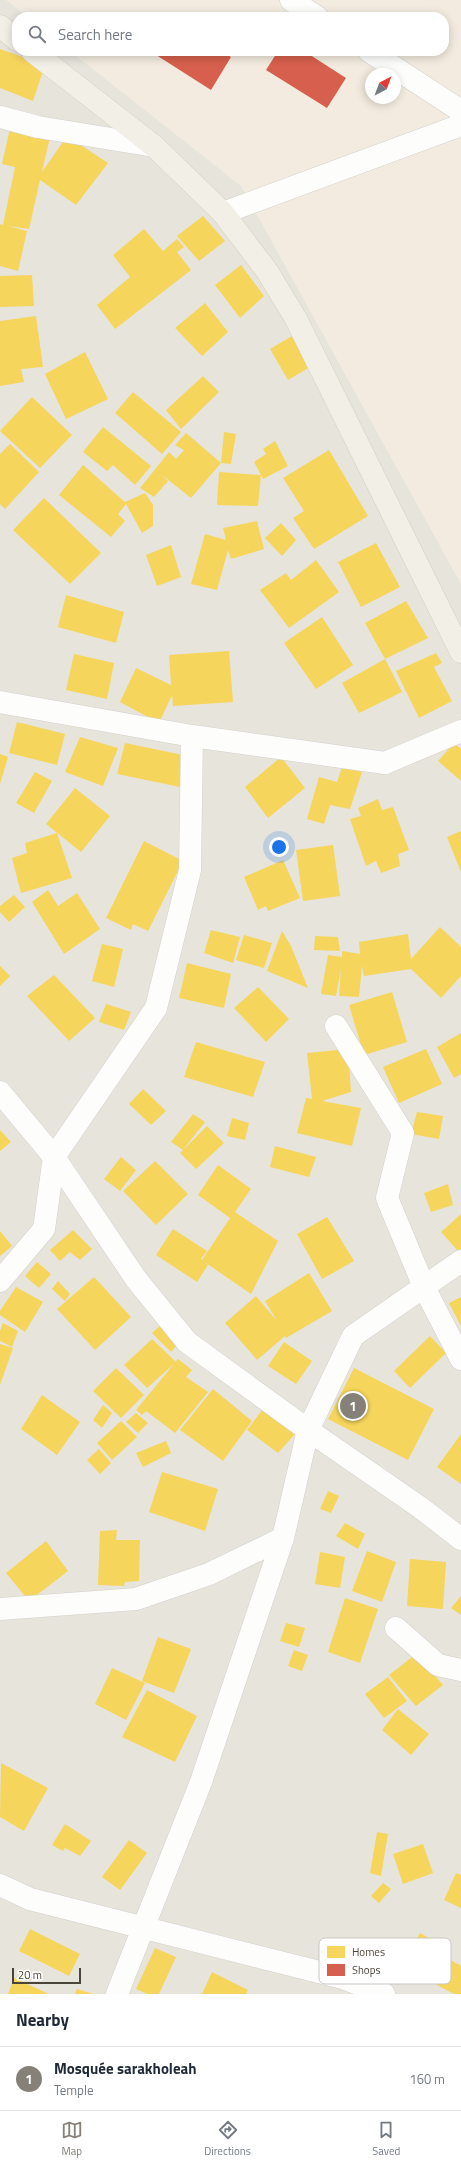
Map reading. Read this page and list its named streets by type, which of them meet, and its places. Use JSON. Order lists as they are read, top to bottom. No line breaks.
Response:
{"legend":["Homes","Shops"],"scale_bar":"20 m","north":"top right","page":{"search":"Search here","pins":"1","scale":"20 m","heading":"Nearby","list":[{"mark":"1","name":"Mosquée sarakholeah","note":"Temple","value":"160 m"}],"nav":["Map","Directions","Saved"]}}
